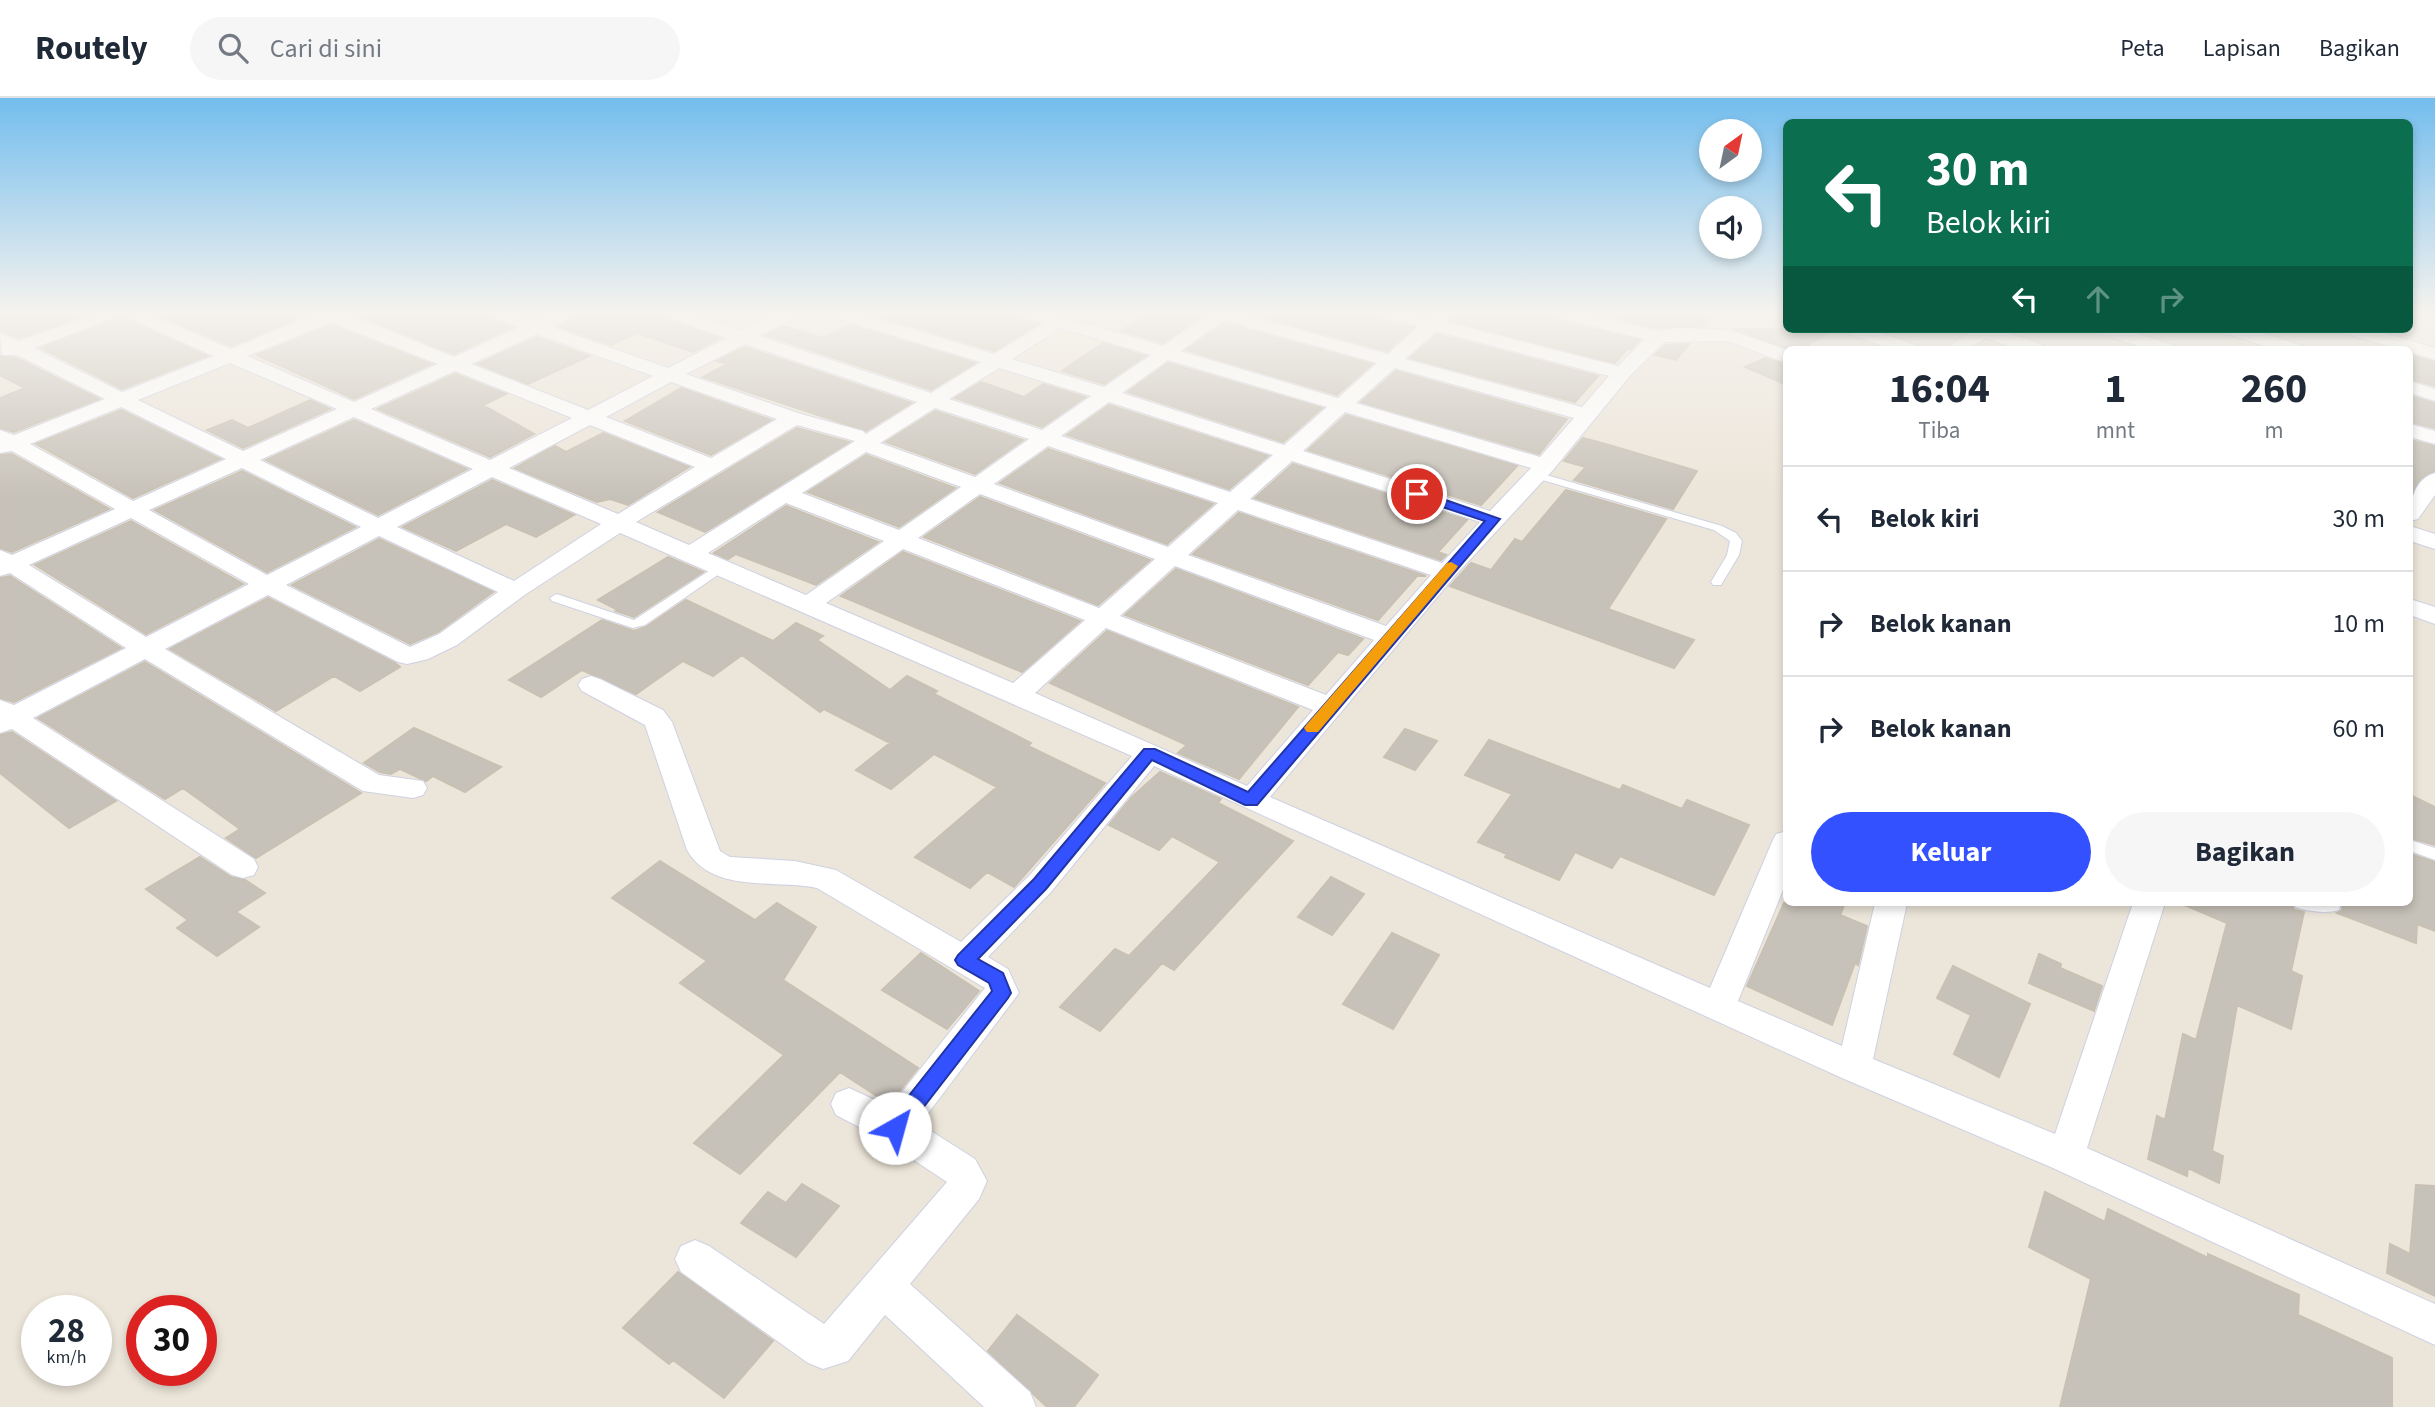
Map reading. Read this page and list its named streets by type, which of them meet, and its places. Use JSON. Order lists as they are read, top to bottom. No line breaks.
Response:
{"north":"top right","page":{"header":"Routely","search":"Cari di sini","nav":["Peta","Lapisan","Bagikan"],"turn":["30 m","Belok kiri"],"eta":["16:04","Tiba","1","mnt","260","m"],"list":[{"name":"Belok kiri","value":"30 m"},{"name":"Belok kanan","value":"10 m"},{"name":"Belok kanan","value":"60 m"}],"buttons":["Keluar","Bagikan"],"speed":"28 km/h","limit":"30"}}
